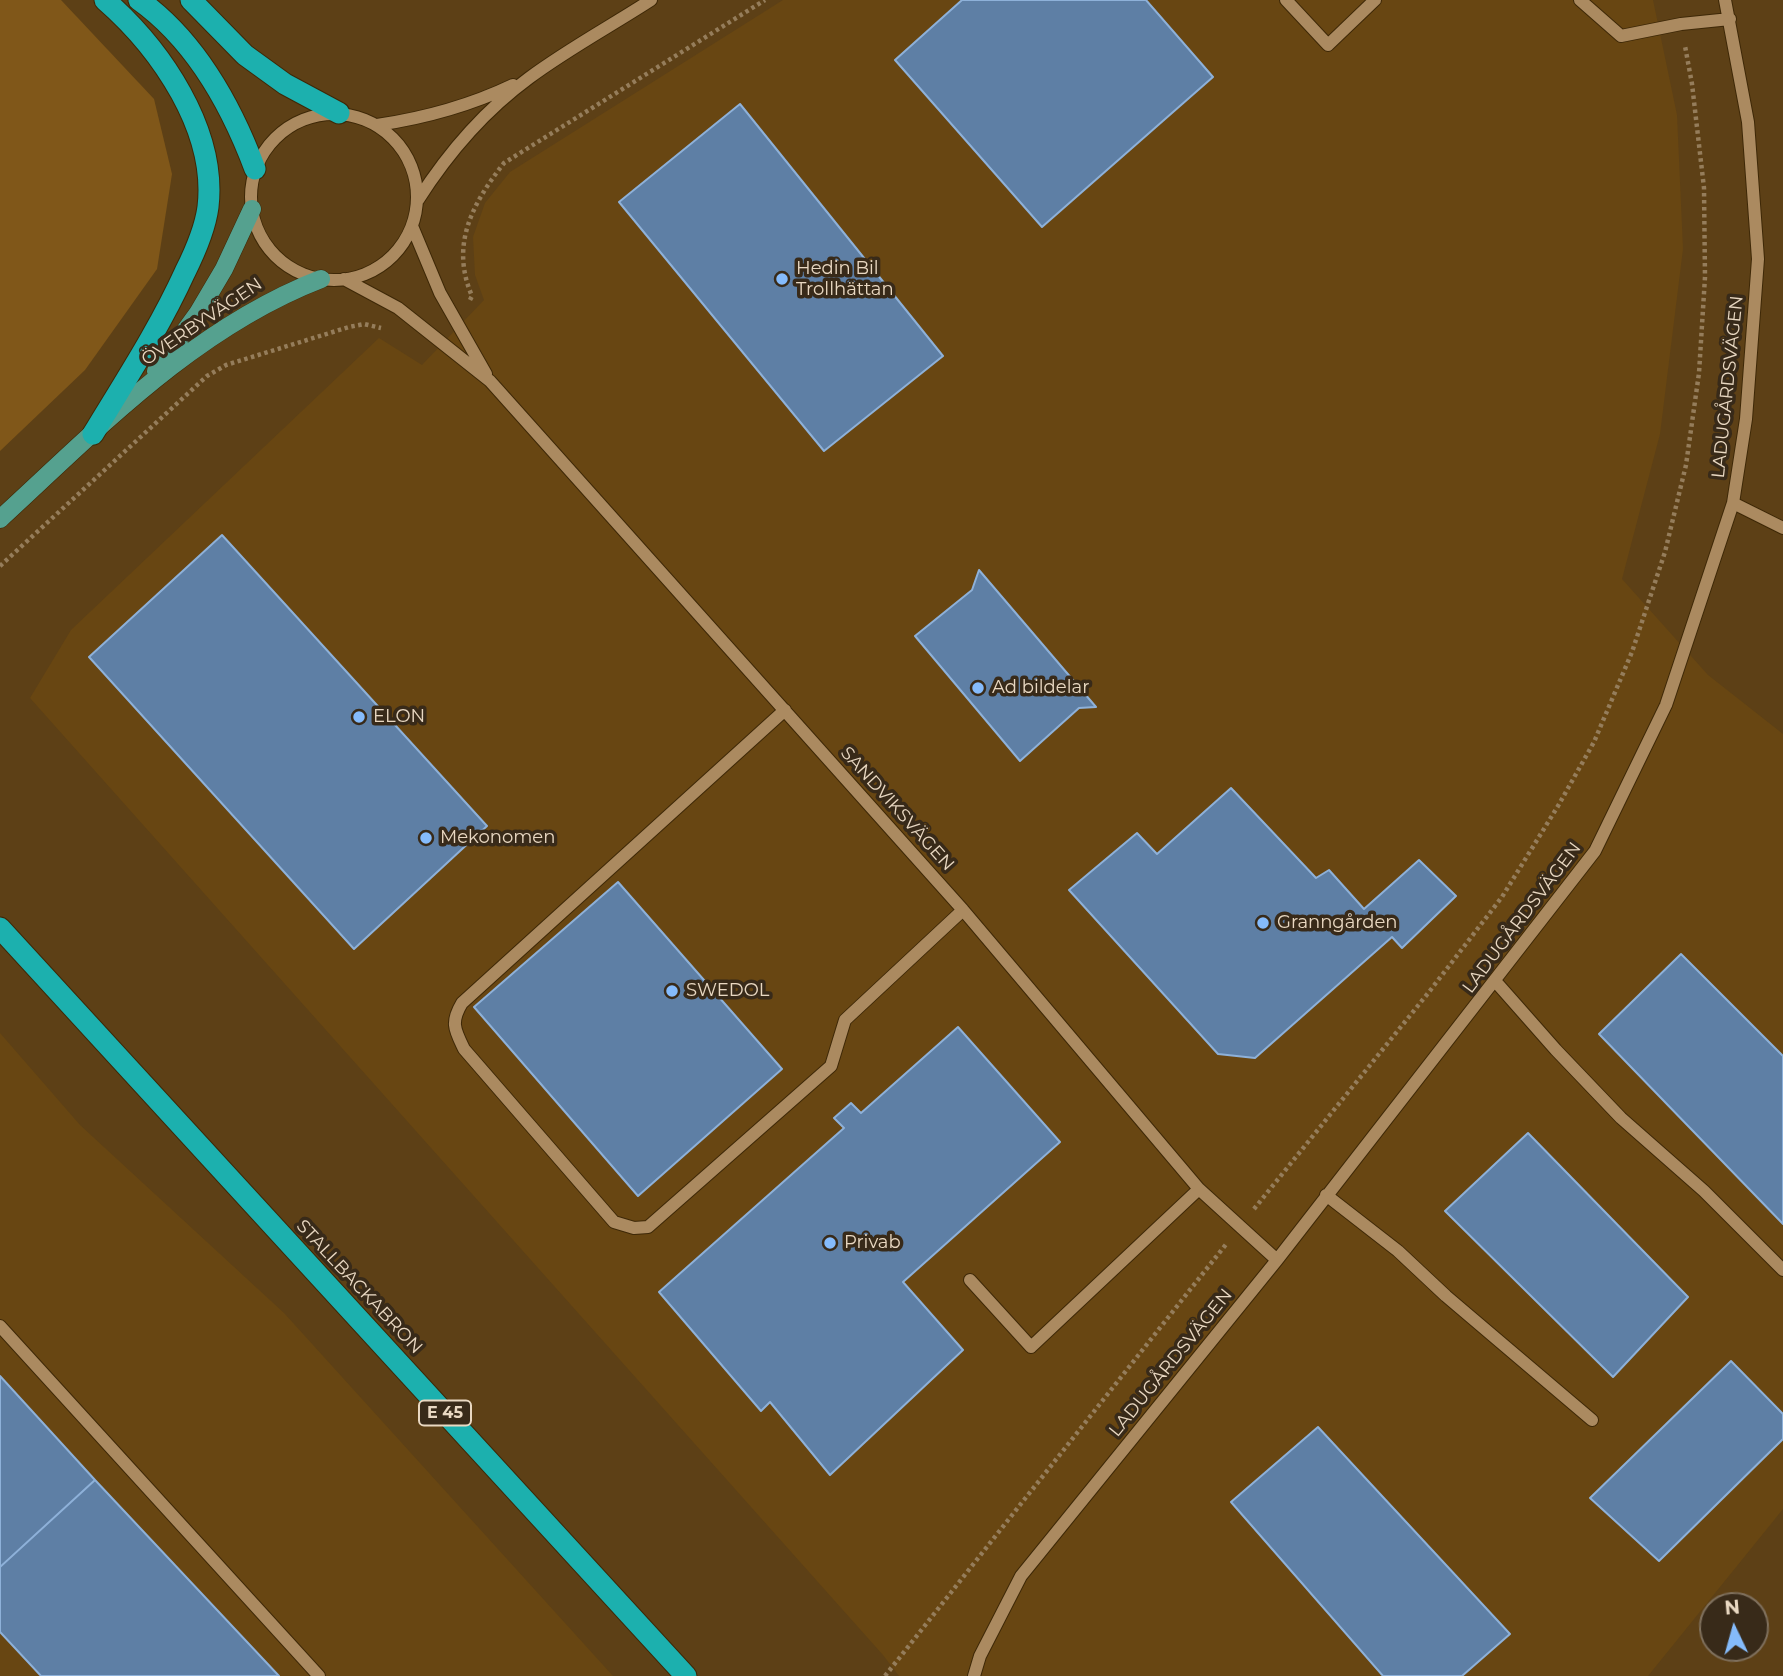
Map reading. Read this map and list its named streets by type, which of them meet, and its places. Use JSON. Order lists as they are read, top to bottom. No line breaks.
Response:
{"streets":{"highway":["STALLBACKABRON","E 45"],"main road":["ÖVERBYVÄGEN"],"street":["LADUGÅRDSVÄGEN","SANDVIKSVÄGEN"]},"crossings":[["ÖVERBYVÄGEN","SANDVIKSVÄGEN"],["LADUGÅRDSVÄGEN","SANDVIKSVÄGEN"]],"places":["Hedin Bil Trollhättan","Ad bildelar","ELON","Mekonomen","Granngården","SWEDOL","Privab"],"north":"top"}
